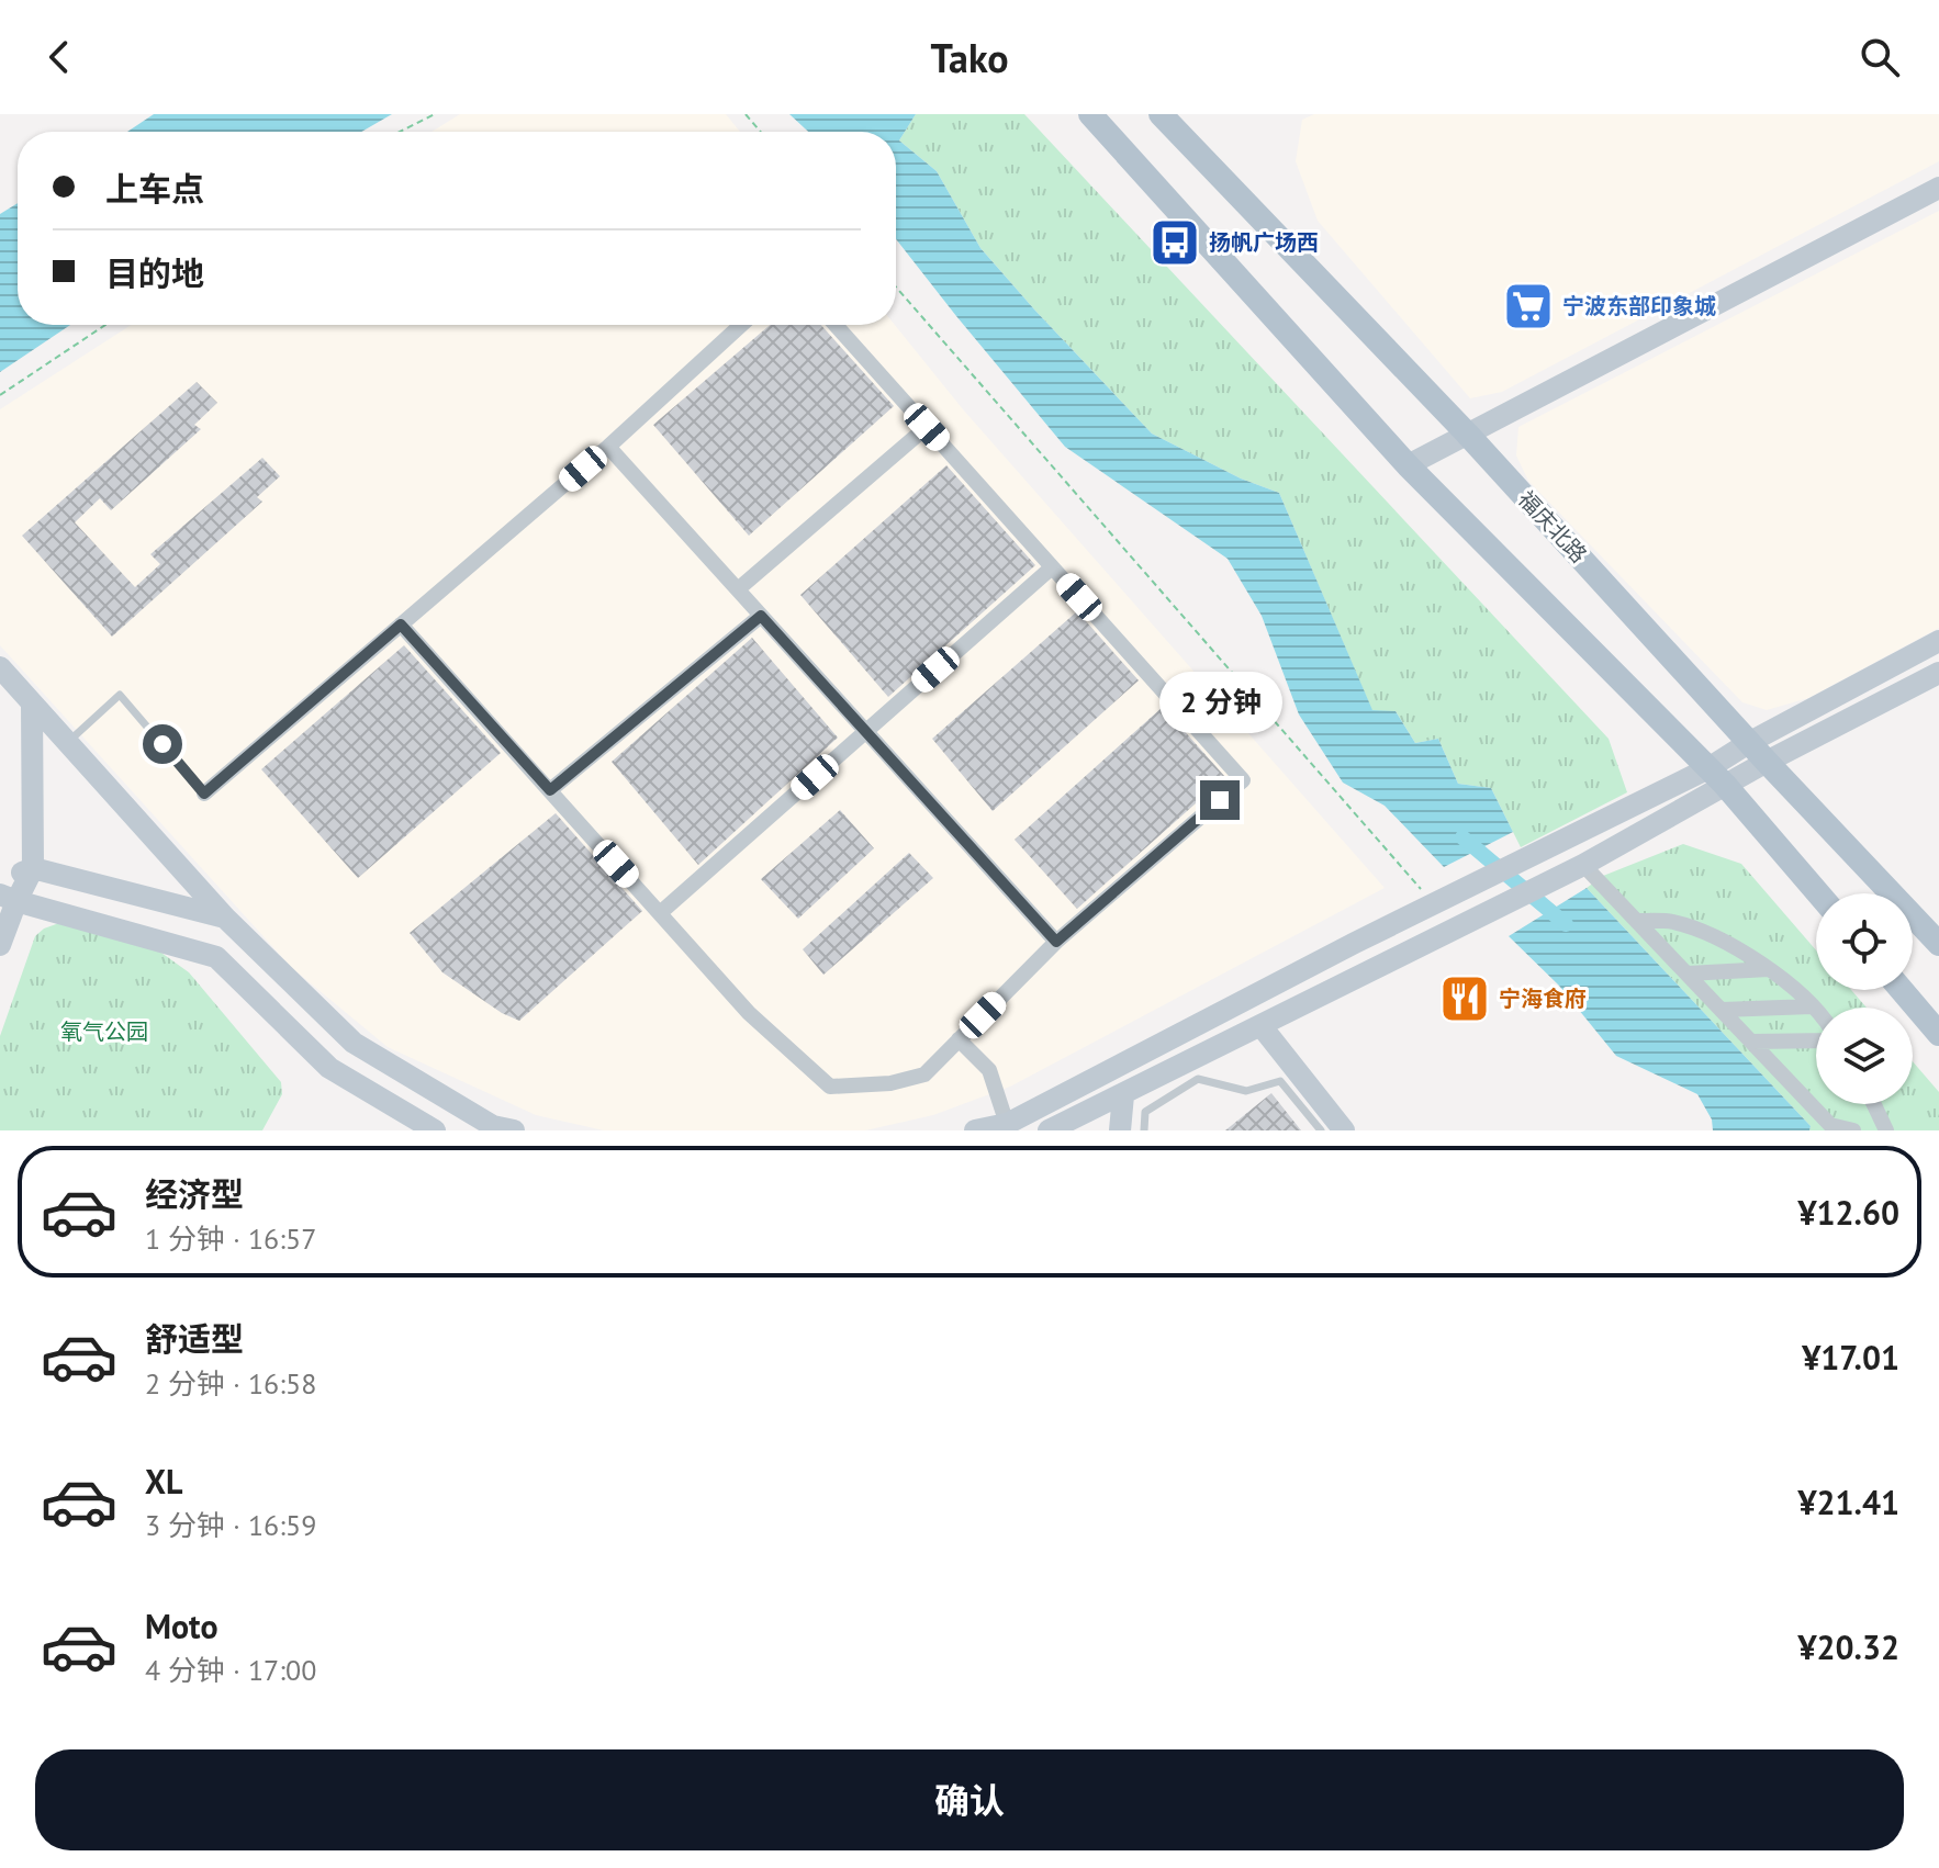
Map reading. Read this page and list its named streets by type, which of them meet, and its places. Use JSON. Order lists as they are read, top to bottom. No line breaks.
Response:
{"streets":{"main road":["福庆北路"]},"parks":["氧气公园"],"places":{"bus stop":["扬帆广场西"],"supermarket":["宁波东部印象城"],"restaurant":["宁海食府"]},"page":{"header":"Tako","banner":["上车点","目的地"],"bubble":"2 分钟","list":[{"name":"经济型","note":"1 分钟 · 16:57","value":"¥12.60"},{"name":"舒适型","note":"2 分钟 · 16:58","value":"¥17.01"},{"name":"XL","note":"3 分钟 · 16:59","value":"¥21.41"},{"name":"Moto","note":"4 分钟 · 17:00","value":"¥20.32"}],"buttons":"确认"}}
